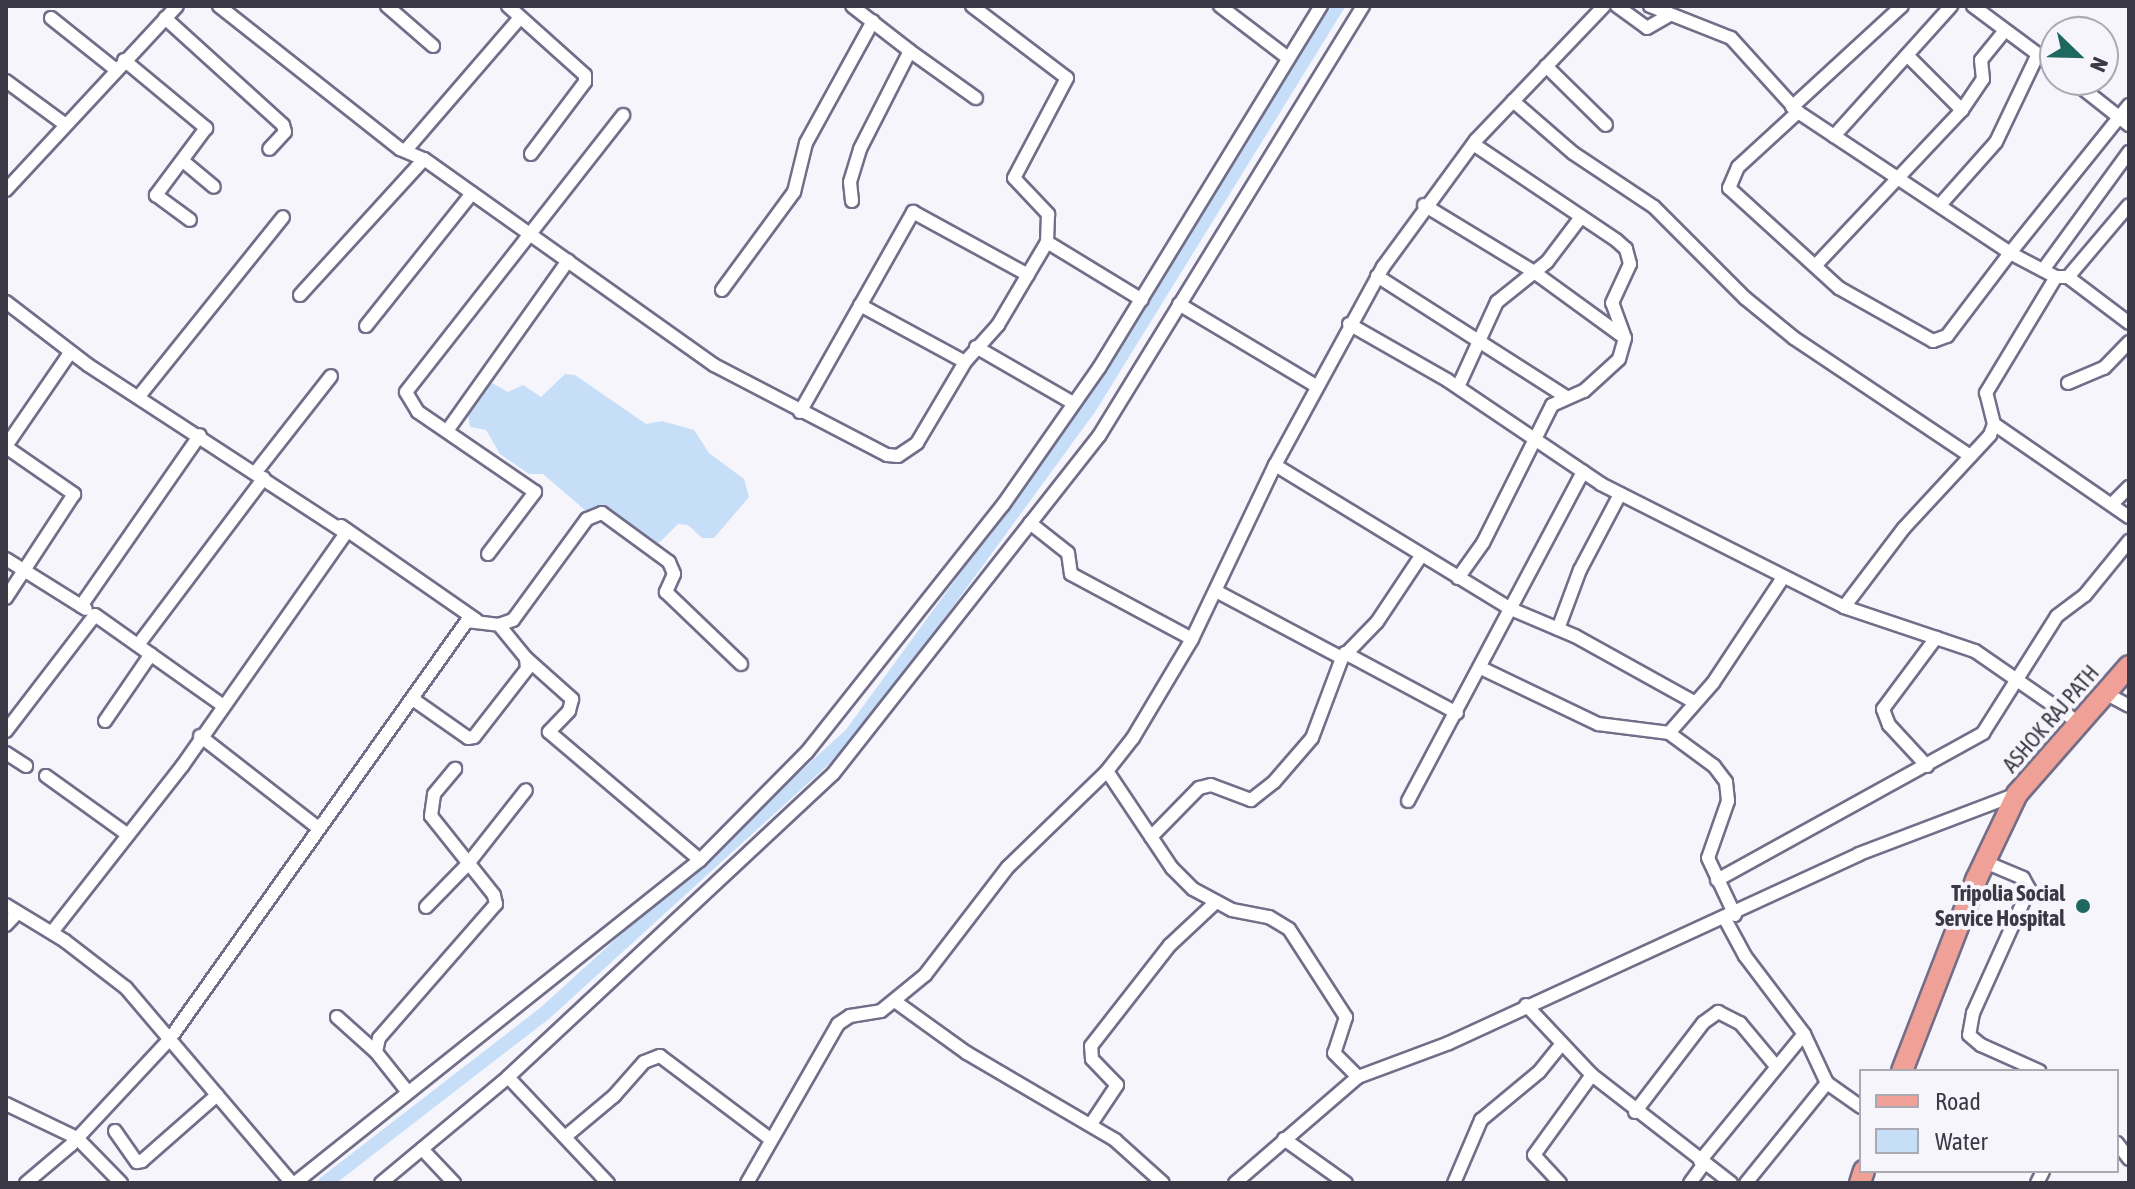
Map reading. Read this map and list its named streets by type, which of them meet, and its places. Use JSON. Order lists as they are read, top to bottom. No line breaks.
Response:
{"streets":{"main road":["ASHOK RAJ PATH"]},"places":["Tripolia Social Service Hospital"],"legend":["Road","Water"],"north":"bottom right"}
